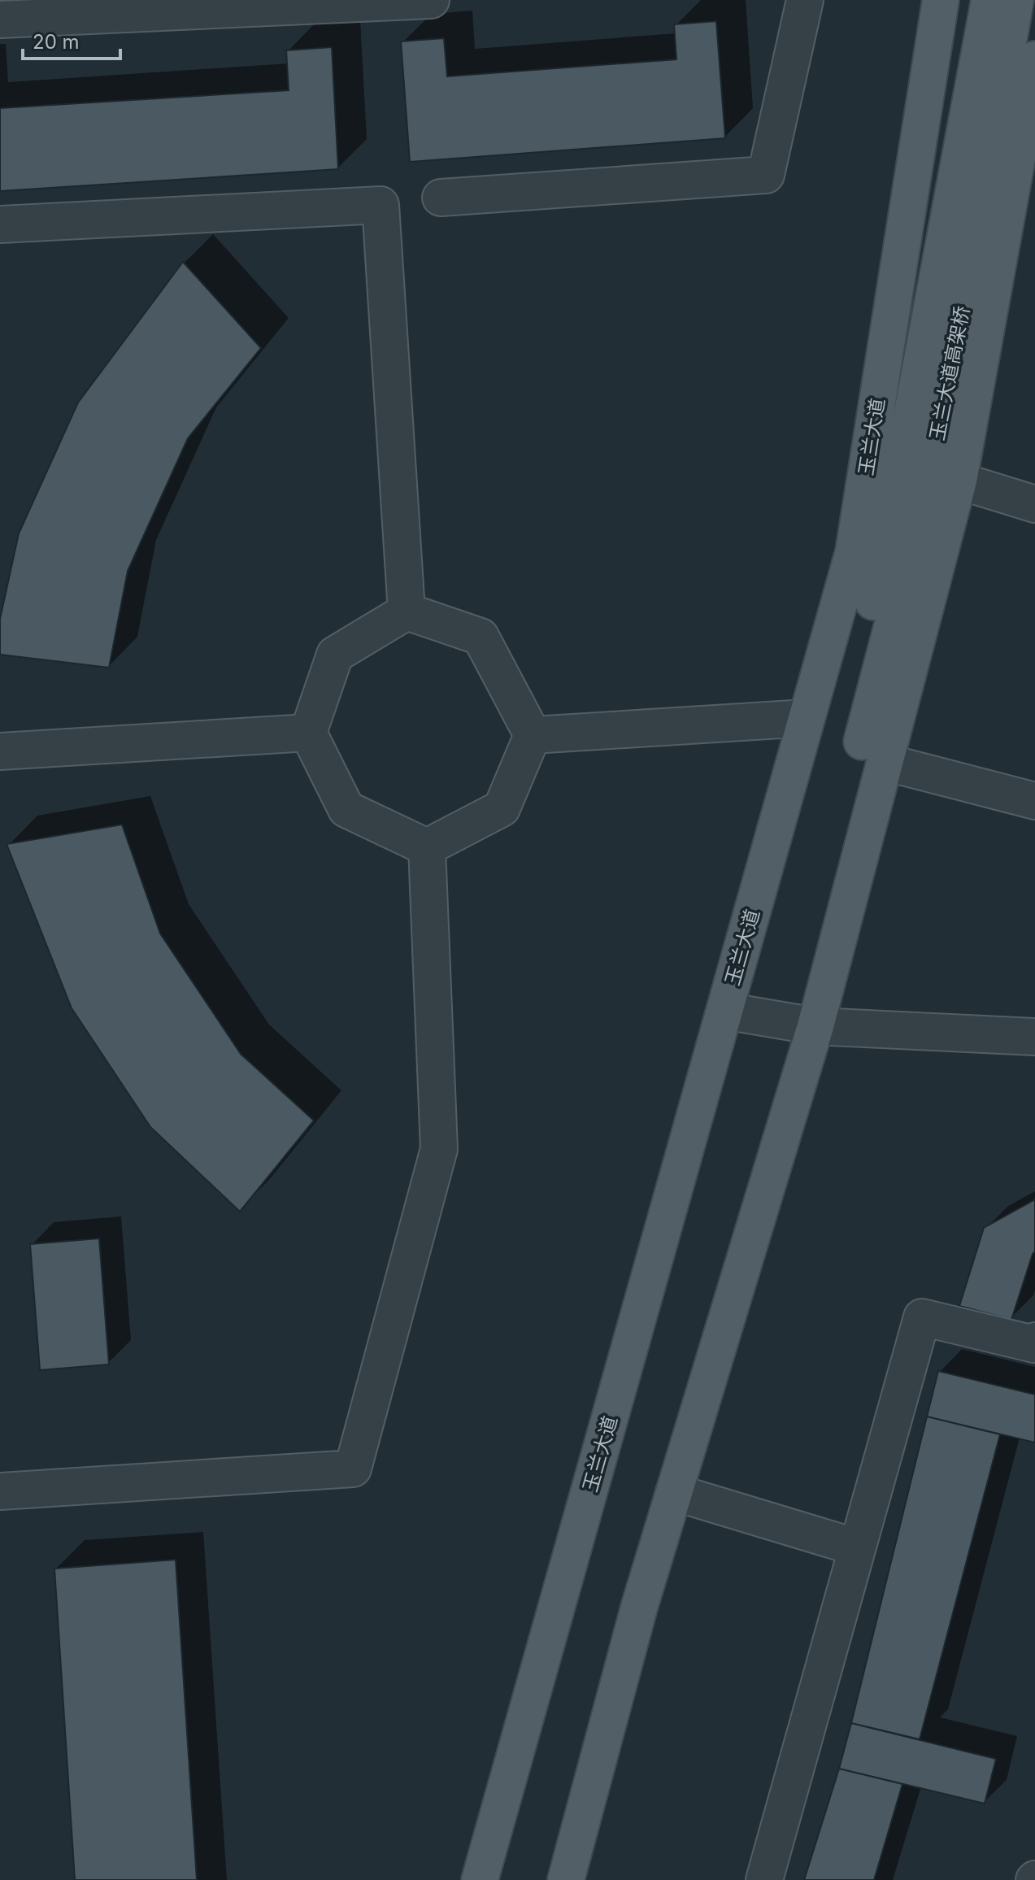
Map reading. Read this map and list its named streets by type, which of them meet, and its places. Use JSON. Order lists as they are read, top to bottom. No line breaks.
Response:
{"streets":{"main road":["玉兰大道高架桥","玉兰大道"]},"scale_bar":"20 m"}
